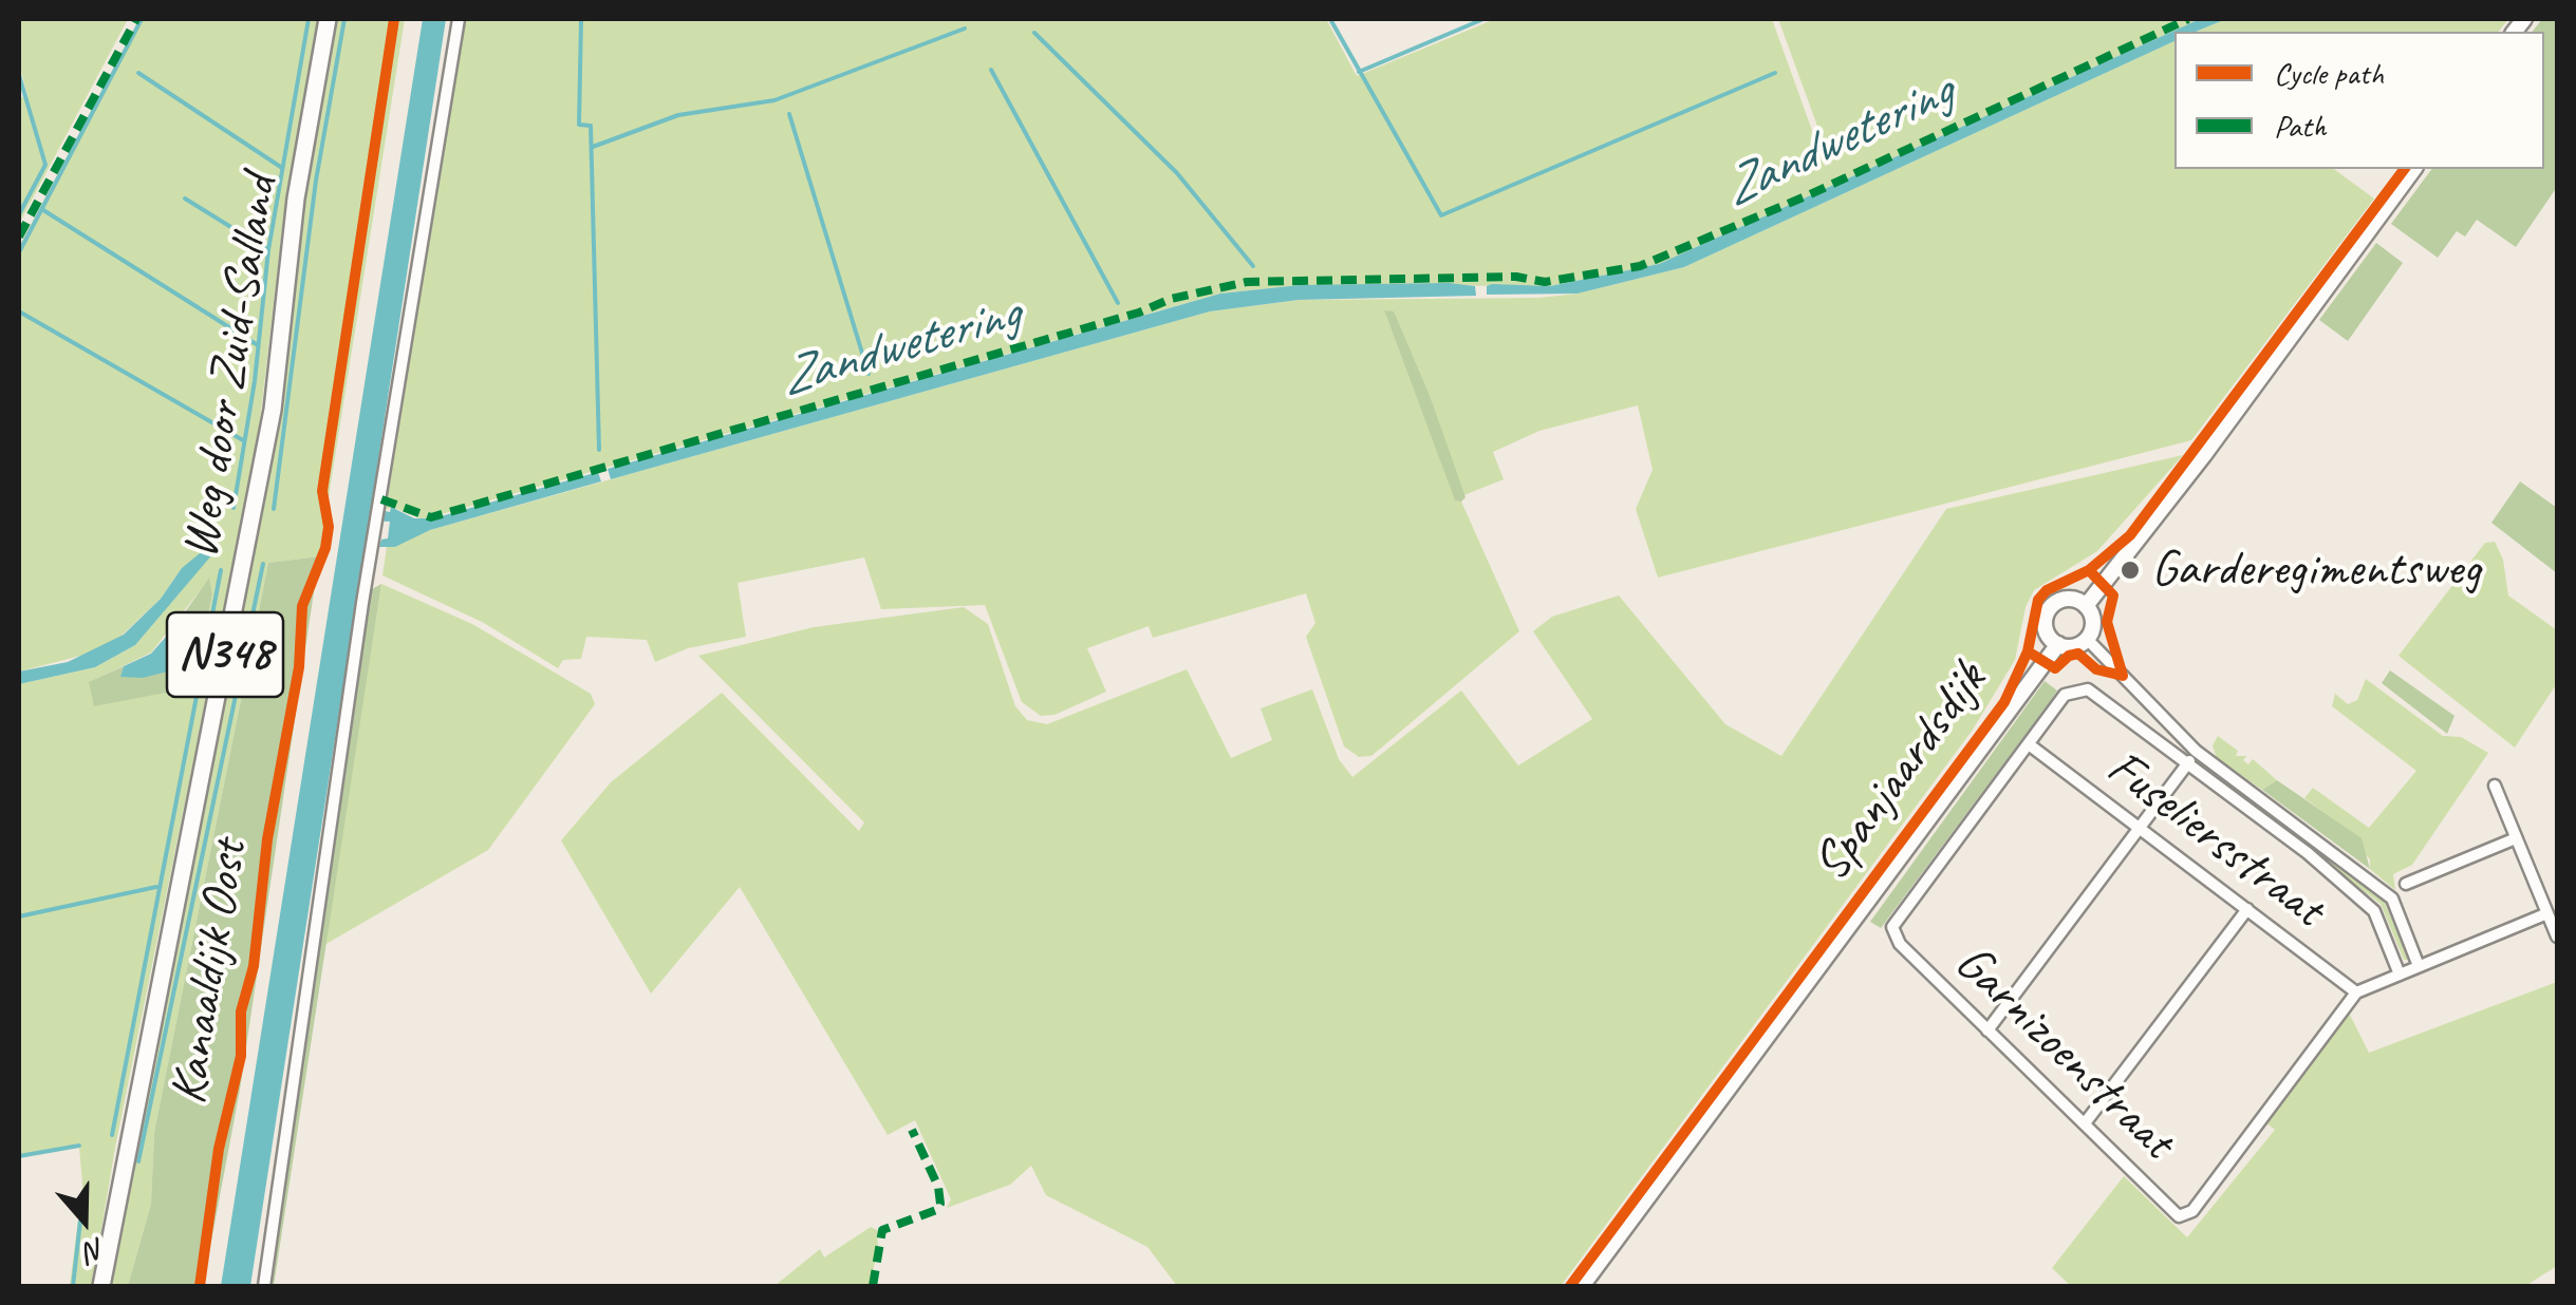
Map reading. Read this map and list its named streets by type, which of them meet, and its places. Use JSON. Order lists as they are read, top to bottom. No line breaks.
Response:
{"streets":{"main road":["Weg door Zuid-Salland","N348"],"street":["Spanjaardsdijk","Fuseliersstraat","Garnizoenstraat"],"cycle path":["Kanaaldijk Oost"]},"crossings":[["Fuseliersstraat","Garnizoenstraat"]],"water":["Zandwetering"],"places":["Garderegimentsweg"],"legend":["Cycle path","Path"],"north":"bottom"}
